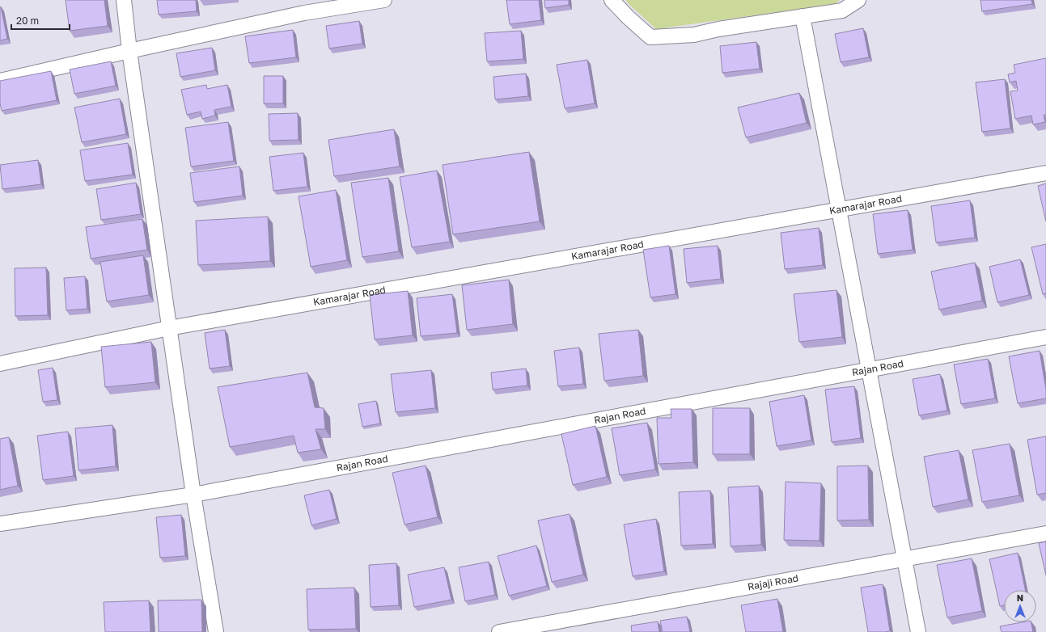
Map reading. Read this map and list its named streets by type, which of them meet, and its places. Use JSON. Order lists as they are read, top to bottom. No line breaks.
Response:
{"streets":{"street":["Kamarajar Road","Rajan Road","Rajaji Road"]},"scale_bar":"20 m","north":"top"}
